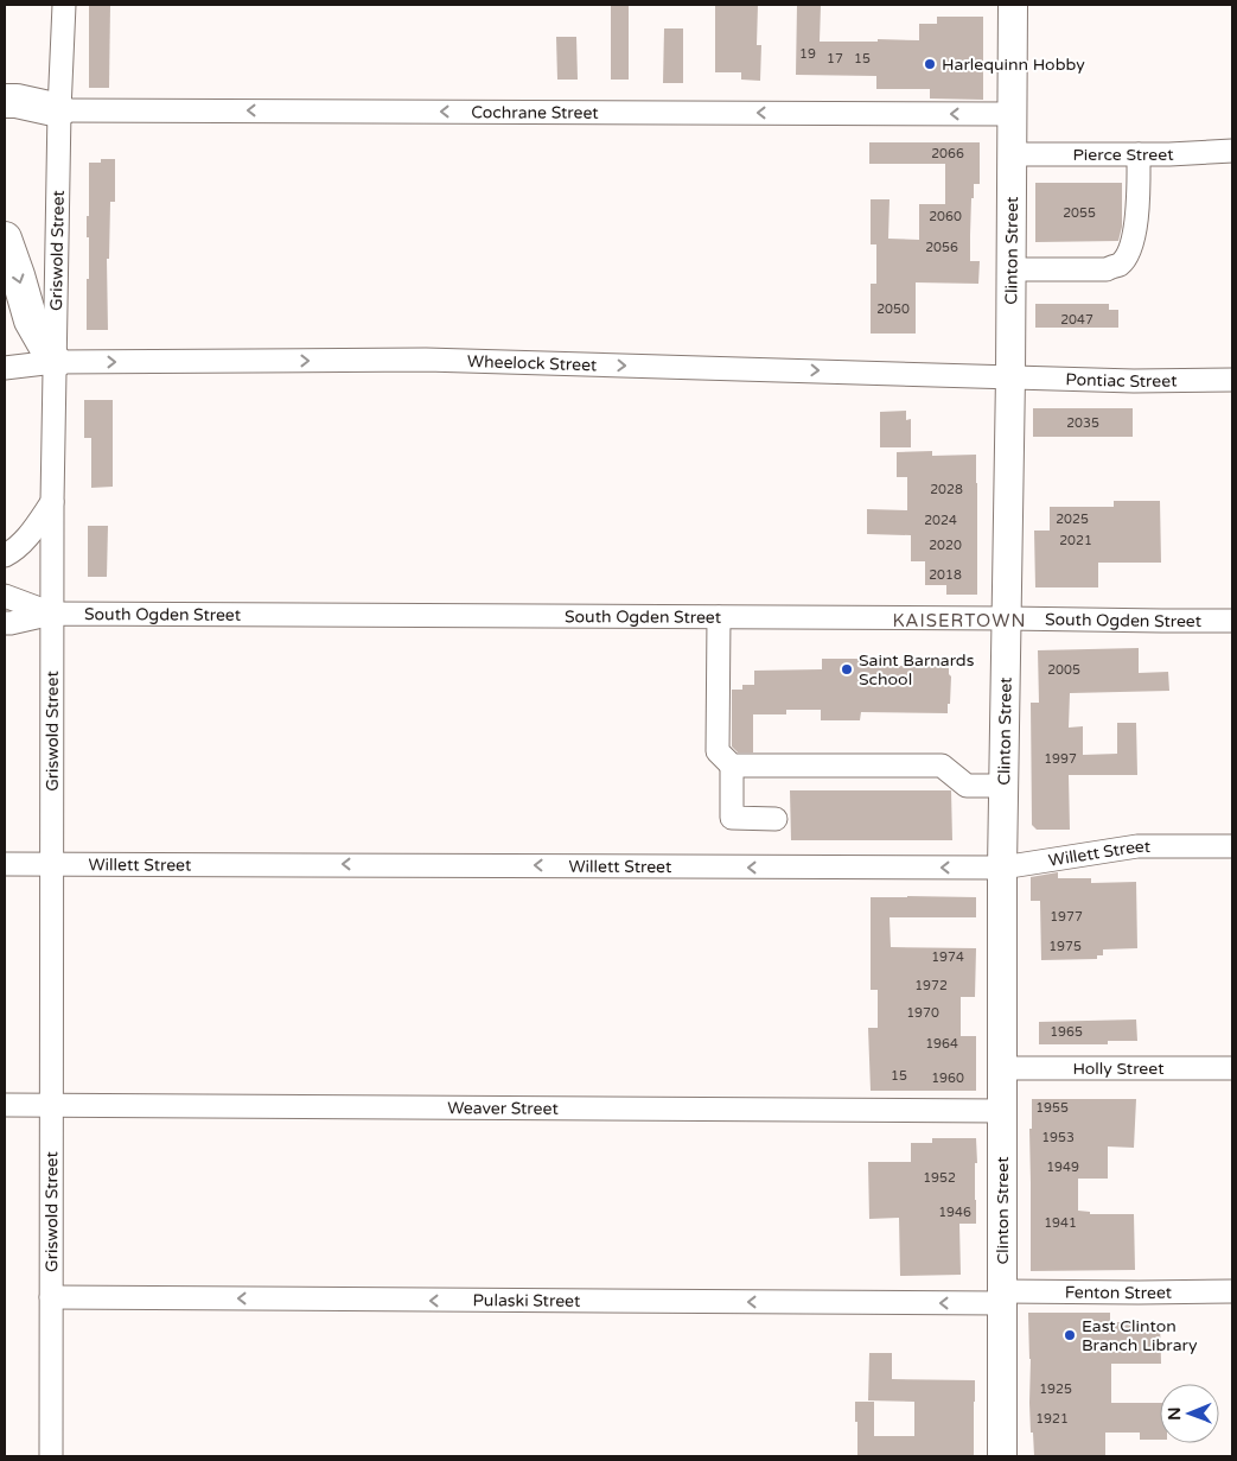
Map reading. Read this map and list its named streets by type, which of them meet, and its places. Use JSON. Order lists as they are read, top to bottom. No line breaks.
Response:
{"streets":{"main road":["Clinton Street"],"street":["Cochrane Street","Pierce Street","Griswold Street","Wheelock Street","Pontiac Street","South Ogden Street","Willett Street","Holly Street","Weaver Street","Fenton Street","Pulaski Street"]},"crossings":[["Cochrane Street","Griswold Street"],["Cochrane Street","Clinton Street"],["Pierce Street","Clinton Street"],["Griswold Street","Wheelock Street"],["Griswold Street","South Ogden Street"],["Griswold Street","Willett Street"],["Griswold Street","Weaver Street"],["Griswold Street","Pulaski Street"],["Clinton Street","Wheelock Street"],["Clinton Street","Pontiac Street"],["Clinton Street","South Ogden Street"],["Clinton Street","Willett Street"],["Clinton Street","Holly Street"],["Clinton Street","Weaver Street"],["Clinton Street","Fenton Street"],["Clinton Street","Pulaski Street"],["Wheelock Street","Pontiac Street"],["Fenton Street","Pulaski Street"]],"one_way":["Cochrane Street","Wheelock Street","Willett Street","Pulaski Street"],"districts":["KAISERTOWN"],"places":["Harlequinn Hobby","Saint Barnards School","East Clinton Branch Library"],"house_numbers":["19","17","15","2066","2055","2060","2056","2050","2047","2035","2028","2025","2024","2021","2020","2018","2005","1997","1977","1975","1974","1972","1970","1965","1964","15","1960","1955","1953","1949","1952","1946","1941","1925","1921"],"north":"left"}
